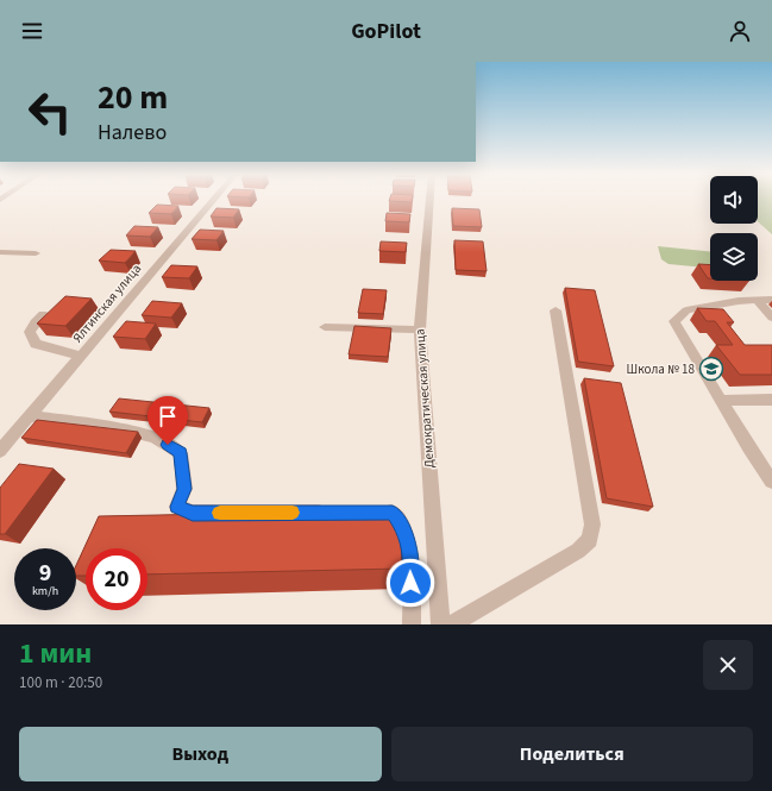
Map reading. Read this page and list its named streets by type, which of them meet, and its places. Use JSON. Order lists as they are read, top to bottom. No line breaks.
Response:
{"streets":{"street":["Ялтинская улица","Демократическая улица"]},"places":{"school or university":["Школа № 18"]},"page":{"header":"GoPilot","turn":["20 m","Налево"],"speed":"9 km/h","limit":"20","heading":["1 мин","100 m · 20:50"],"buttons":["Выход","Поделиться"]}}
